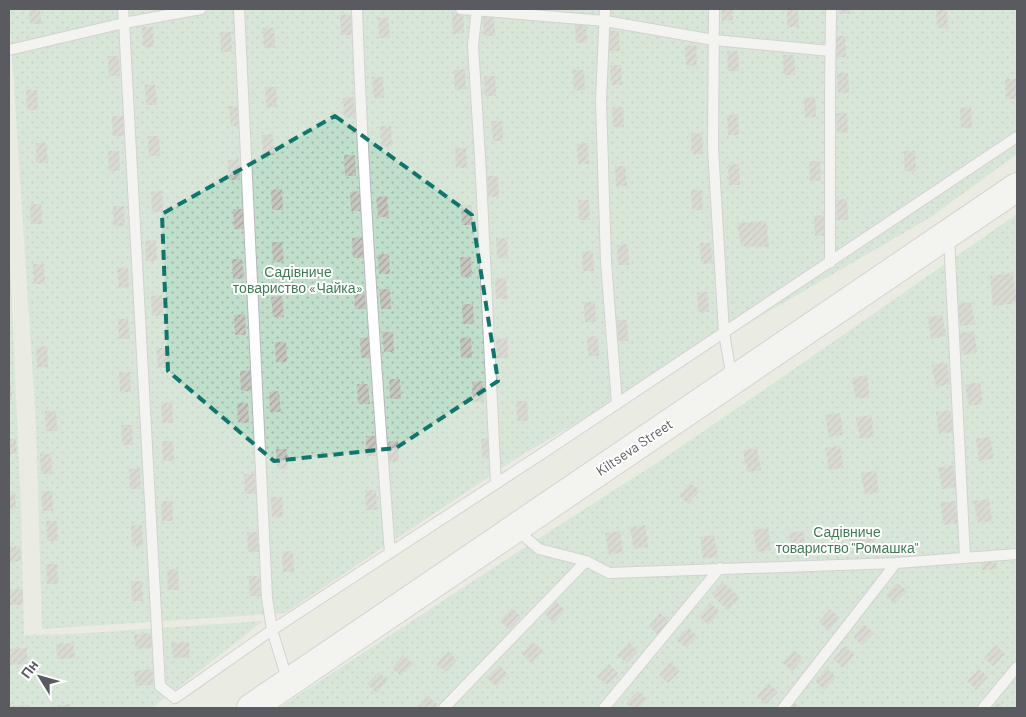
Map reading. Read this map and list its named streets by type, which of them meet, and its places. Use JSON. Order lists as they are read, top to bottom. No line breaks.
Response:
{"streets":{"main road":["Kiltseva Street"]},"parks":["Садівниче товариство «Чайка»","Садівниче товариство \"Ромашка\""],"north":"top left"}
